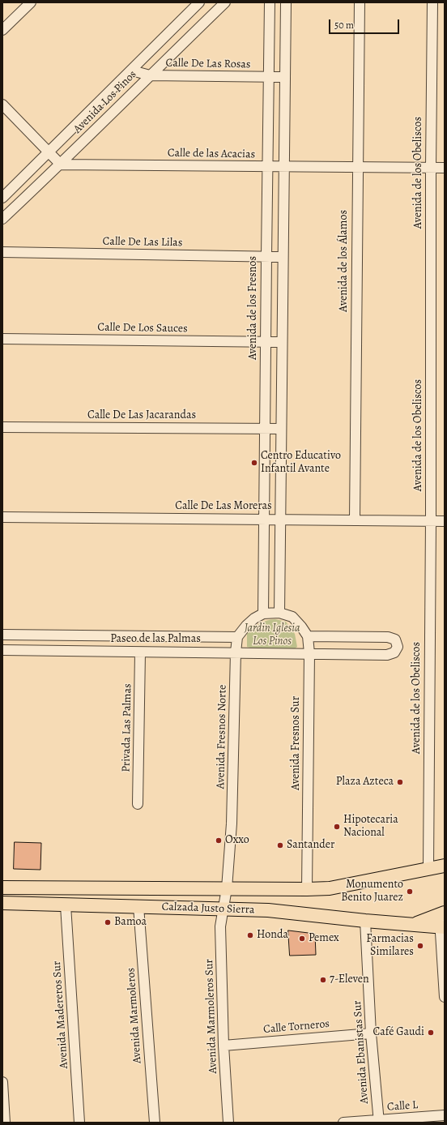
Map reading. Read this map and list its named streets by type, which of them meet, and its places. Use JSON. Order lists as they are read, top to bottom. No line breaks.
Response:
{"streets":{"main road":["Calzada Justo Sierra"],"street":["Calle De Las Rosas","Avenida Los Pinos","Calle de las Acacias","Avenida de los Obeliscos","Calle De Las Lilas","Avenida de los Álamos","Avenida de los Fresnos","Calle De Los Sauces","Calle De Las Jacarandas","Calle De Las Moreras","Paseo de las Palmas","Privada Las Palmas","Avenida Fresnos Norte","Avenida Fresnos Sur","Avenida Madereros Sur","Avenida Marmoleros","Avenida Marmoleros Sur","Calle Torneros","Avenida Ebanistas Sur","Calle L"]},"crossings":[["Calle De Las Rosas","Avenida Los Pinos"],["Calle De Las Rosas","Avenida de los Fresnos"],["Avenida Los Pinos","Calle de las Acacias"],["Calle de las Acacias","Avenida de los Obeliscos"],["Calle de las Acacias","Avenida de los Álamos"],["Calle de las Acacias","Avenida de los Fresnos"],["Avenida de los Obeliscos","Calle De Las Moreras"],["Avenida de los Obeliscos","Calzada Justo Sierra"],["Calle De Las Lilas","Avenida de los Fresnos"],["Avenida de los Álamos","Calle De Las Moreras"],["Avenida de los Fresnos","Calle De Los Sauces"],["Avenida de los Fresnos","Calle De Las Jacarandas"],["Avenida de los Fresnos","Calle De Las Moreras"],["Paseo de las Palmas","Privada Las Palmas"],["Paseo de las Palmas","Avenida Fresnos Norte"],["Paseo de las Palmas","Avenida Fresnos Sur"],["Avenida Fresnos Norte","Calzada Justo Sierra"],["Avenida Fresnos Norte","Avenida Marmoleros Sur"],["Avenida Fresnos Sur","Calzada Justo Sierra"],["Calzada Justo Sierra","Avenida Madereros Sur"],["Calzada Justo Sierra","Avenida Marmoleros"],["Calzada Justo Sierra","Avenida Marmoleros Sur"],["Calzada Justo Sierra","Avenida Ebanistas Sur"],["Avenida Marmoleros Sur","Calle Torneros"],["Calle Torneros","Avenida Ebanistas Sur"],["Avenida Ebanistas Sur","Calle L"]],"parks":["Jardin Iglesia Los Pinos"],"places":["Centro Educativo Infantil Avante","Plaza Azteca","Hipotecaria Nacional","Oxxo","Santander","Monumento Benito Juarez","Bamoa","Honda","Pemex","Farmacias Similares","7-Eleven","Café Gaudi"],"scale_bar":"50 m"}
